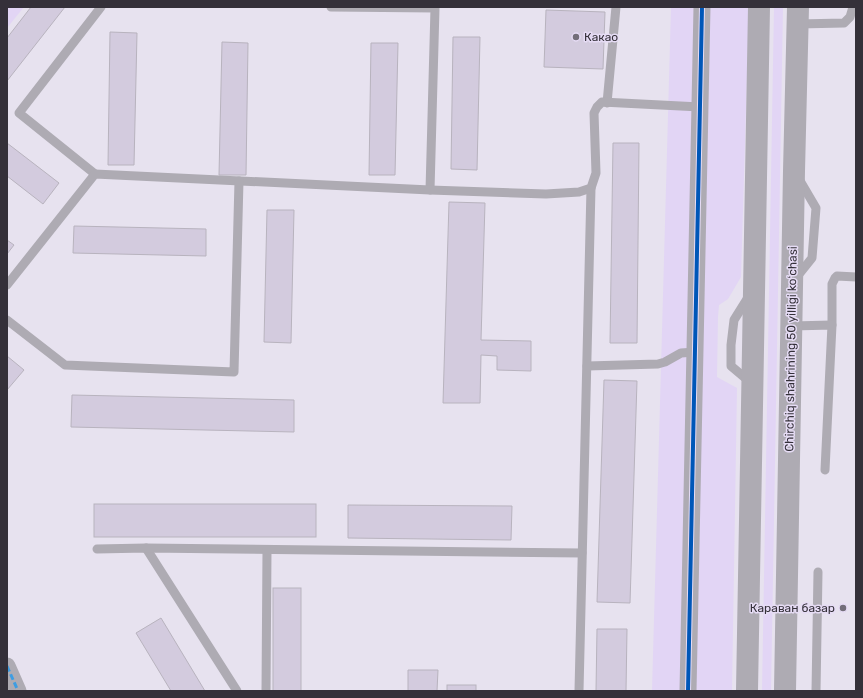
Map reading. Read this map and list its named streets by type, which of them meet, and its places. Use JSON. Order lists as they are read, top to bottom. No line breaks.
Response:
{"streets":{"main road":["Chirchiq shahrining 50 yilligi koʻchasi"]},"places":["Какао","Караван базар"]}
